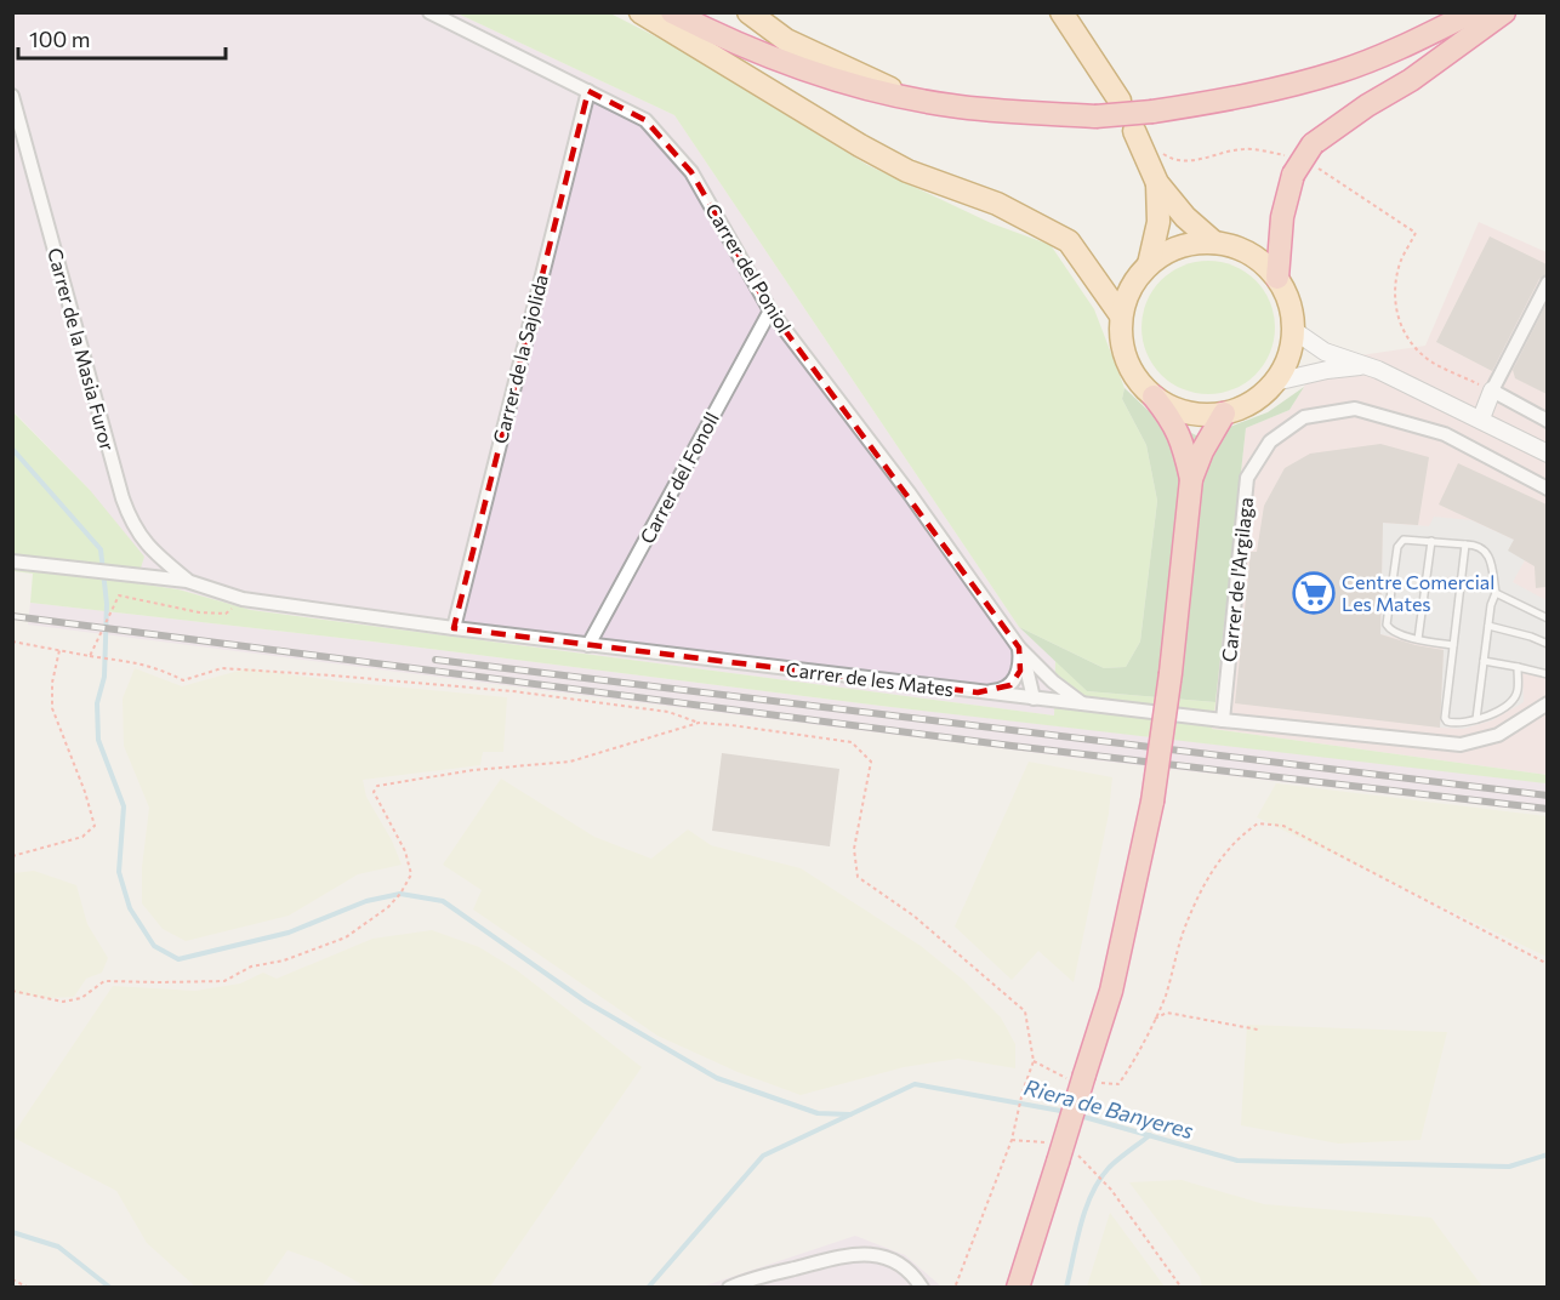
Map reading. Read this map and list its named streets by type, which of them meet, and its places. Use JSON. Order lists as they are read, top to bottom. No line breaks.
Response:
{"streets":{"street":["Carrer del Poniol","Carrer de la Masia Furor","Carrer de la Sajolida","Carrer del Fonoll","Carrer de l'Argilaga","Carrer de les Mates"]},"crossings":[["Carrer del Poniol","Carrer de la Sajolida"],["Carrer del Poniol","Carrer del Fonoll"],["Carrer del Poniol","Carrer de les Mates"],["Carrer de la Masia Furor","Carrer de les Mates"],["Carrer de la Sajolida","Carrer de les Mates"],["Carrer del Fonoll","Carrer de les Mates"],["Carrer de l'Argilaga","Carrer de les Mates"]],"water":["Riera de Banyeres"],"places":{"supermarket":["Centre Comercial Les Mates"]},"scale_bar":"100 m"}
